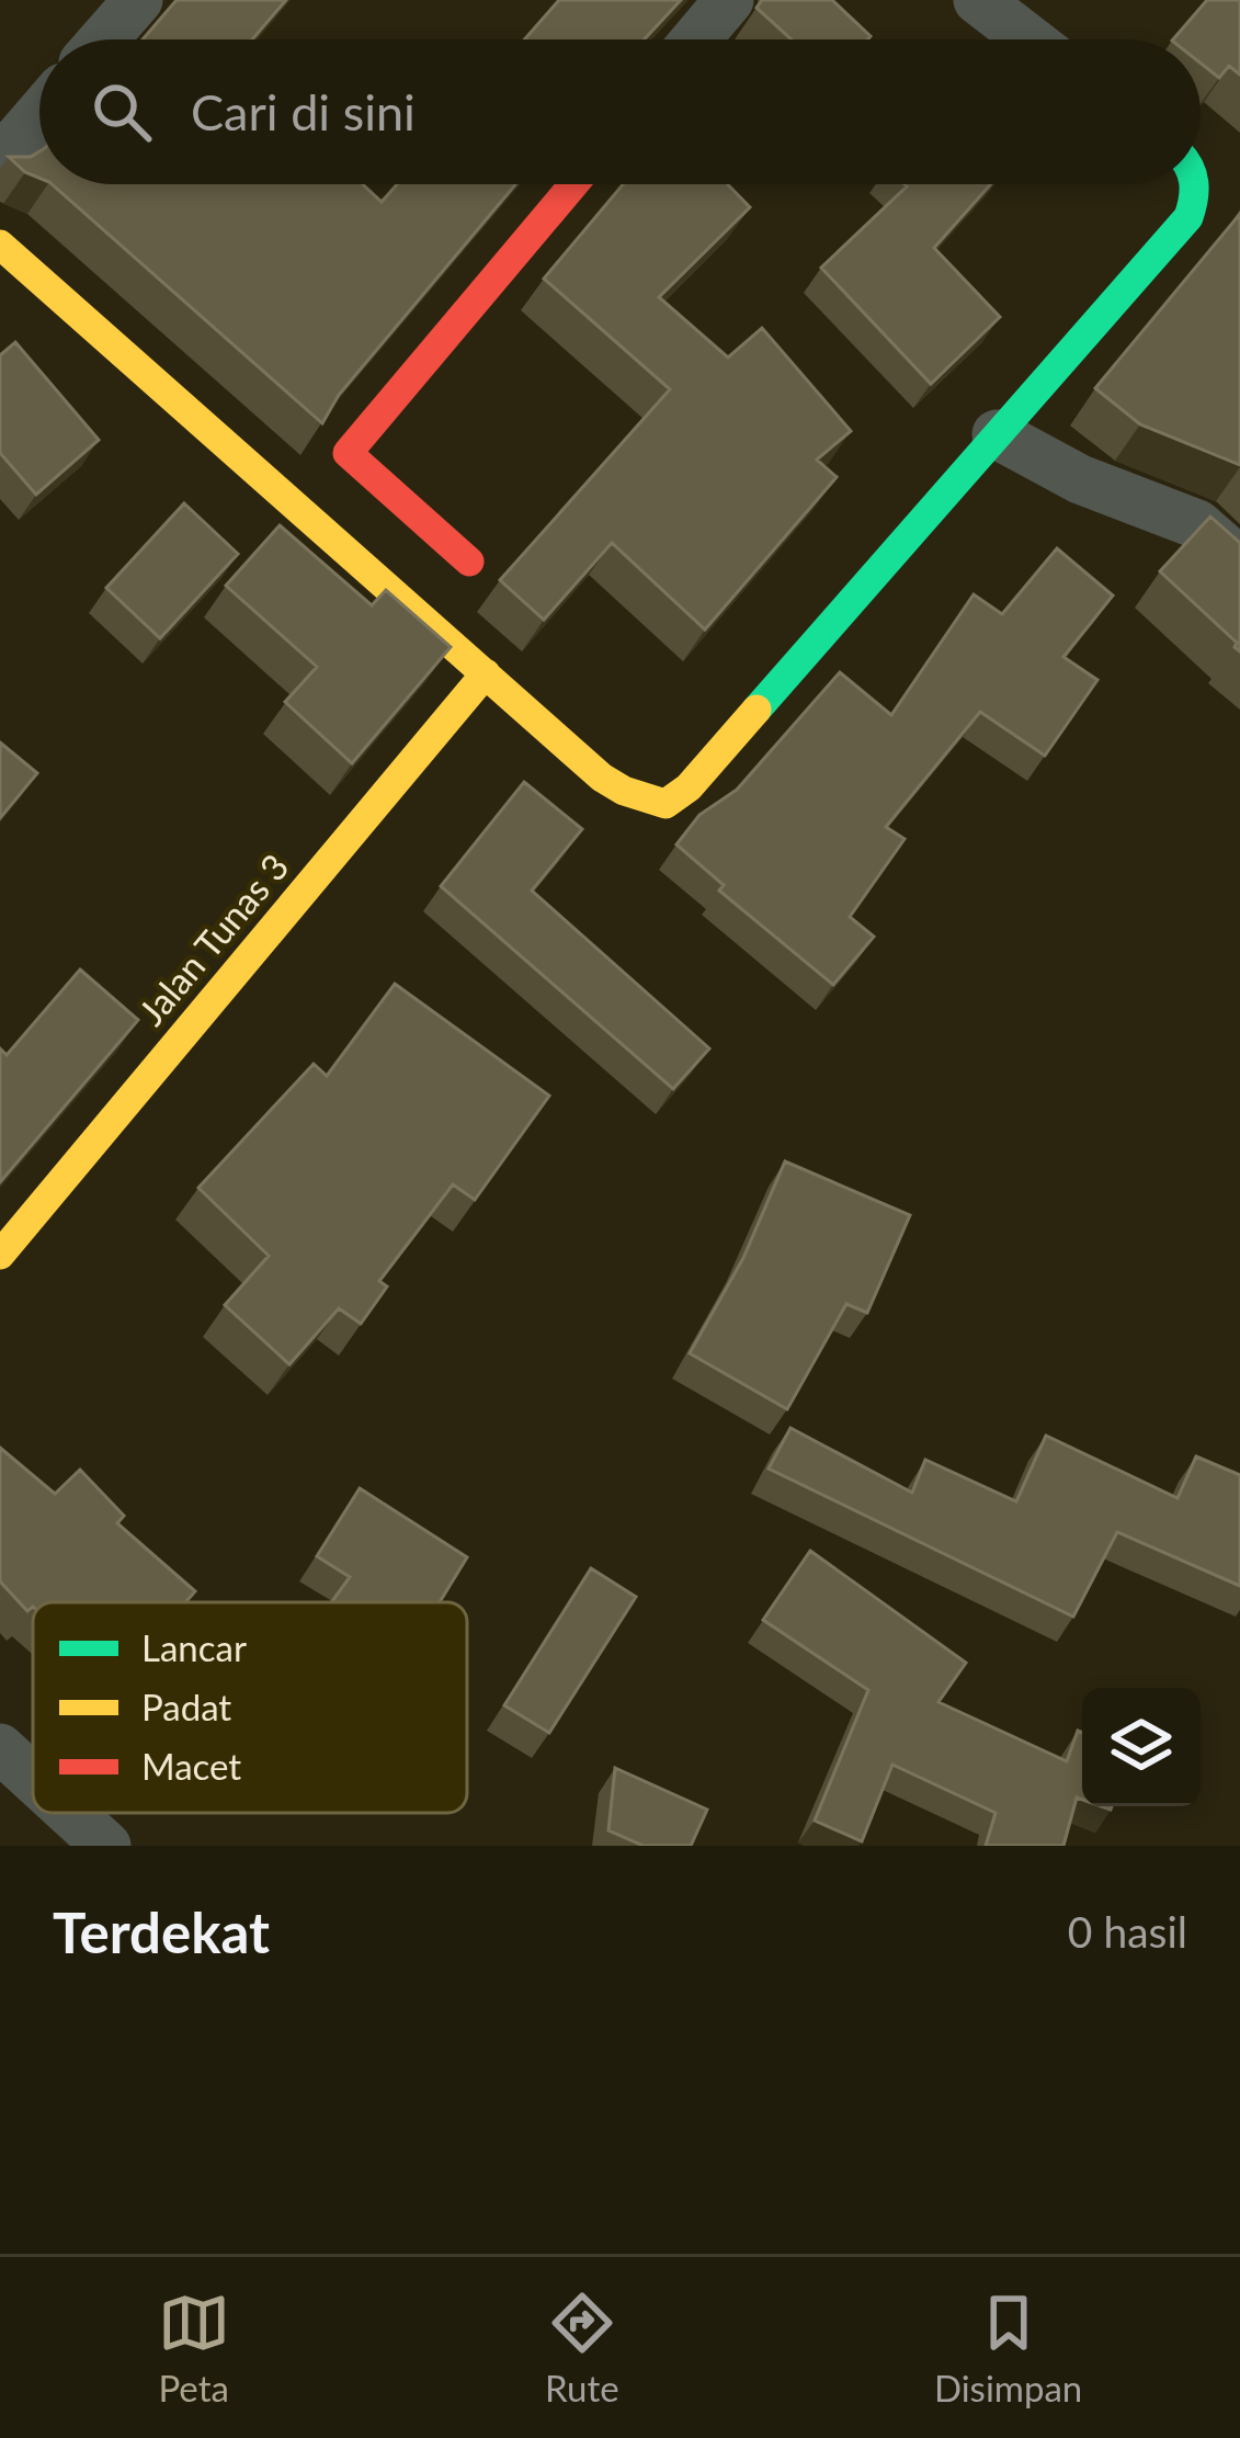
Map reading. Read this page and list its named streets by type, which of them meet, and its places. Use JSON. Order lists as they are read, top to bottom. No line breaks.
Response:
{"streets":{"street":["Jalan Tunas 3"]},"legend":["Lancar","Padat","Macet"],"page":{"search":"Cari di sini","heading":["Terdekat","0 hasil"],"nav":["Peta","Rute","Disimpan"]}}
